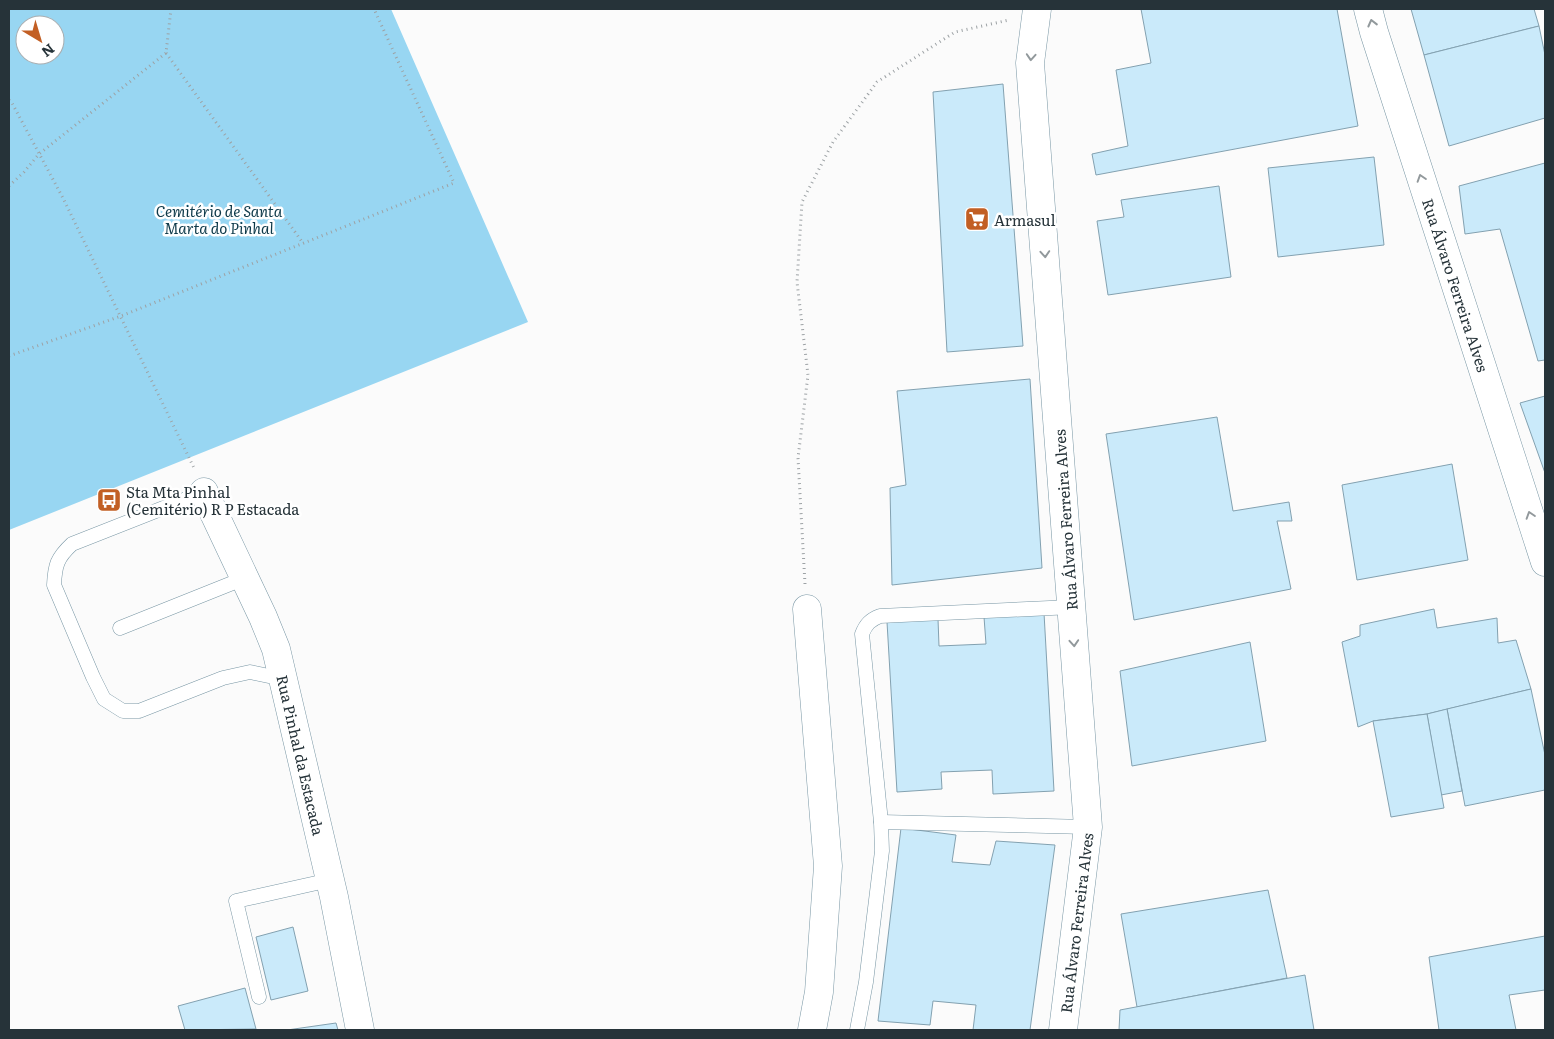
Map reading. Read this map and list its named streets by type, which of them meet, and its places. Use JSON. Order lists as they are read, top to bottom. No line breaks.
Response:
{"streets":{"street":["Rua Álvaro Ferreira Alves","Rua Pinhal da Estacada"]},"parks":["Cemitério de Santa Marta do Pinhal"],"places":{"supermarket":["Armasul"],"bus stop":["Sta Mta Pinhal (Cemitério) R P Estacada"]},"north":"bottom right"}
